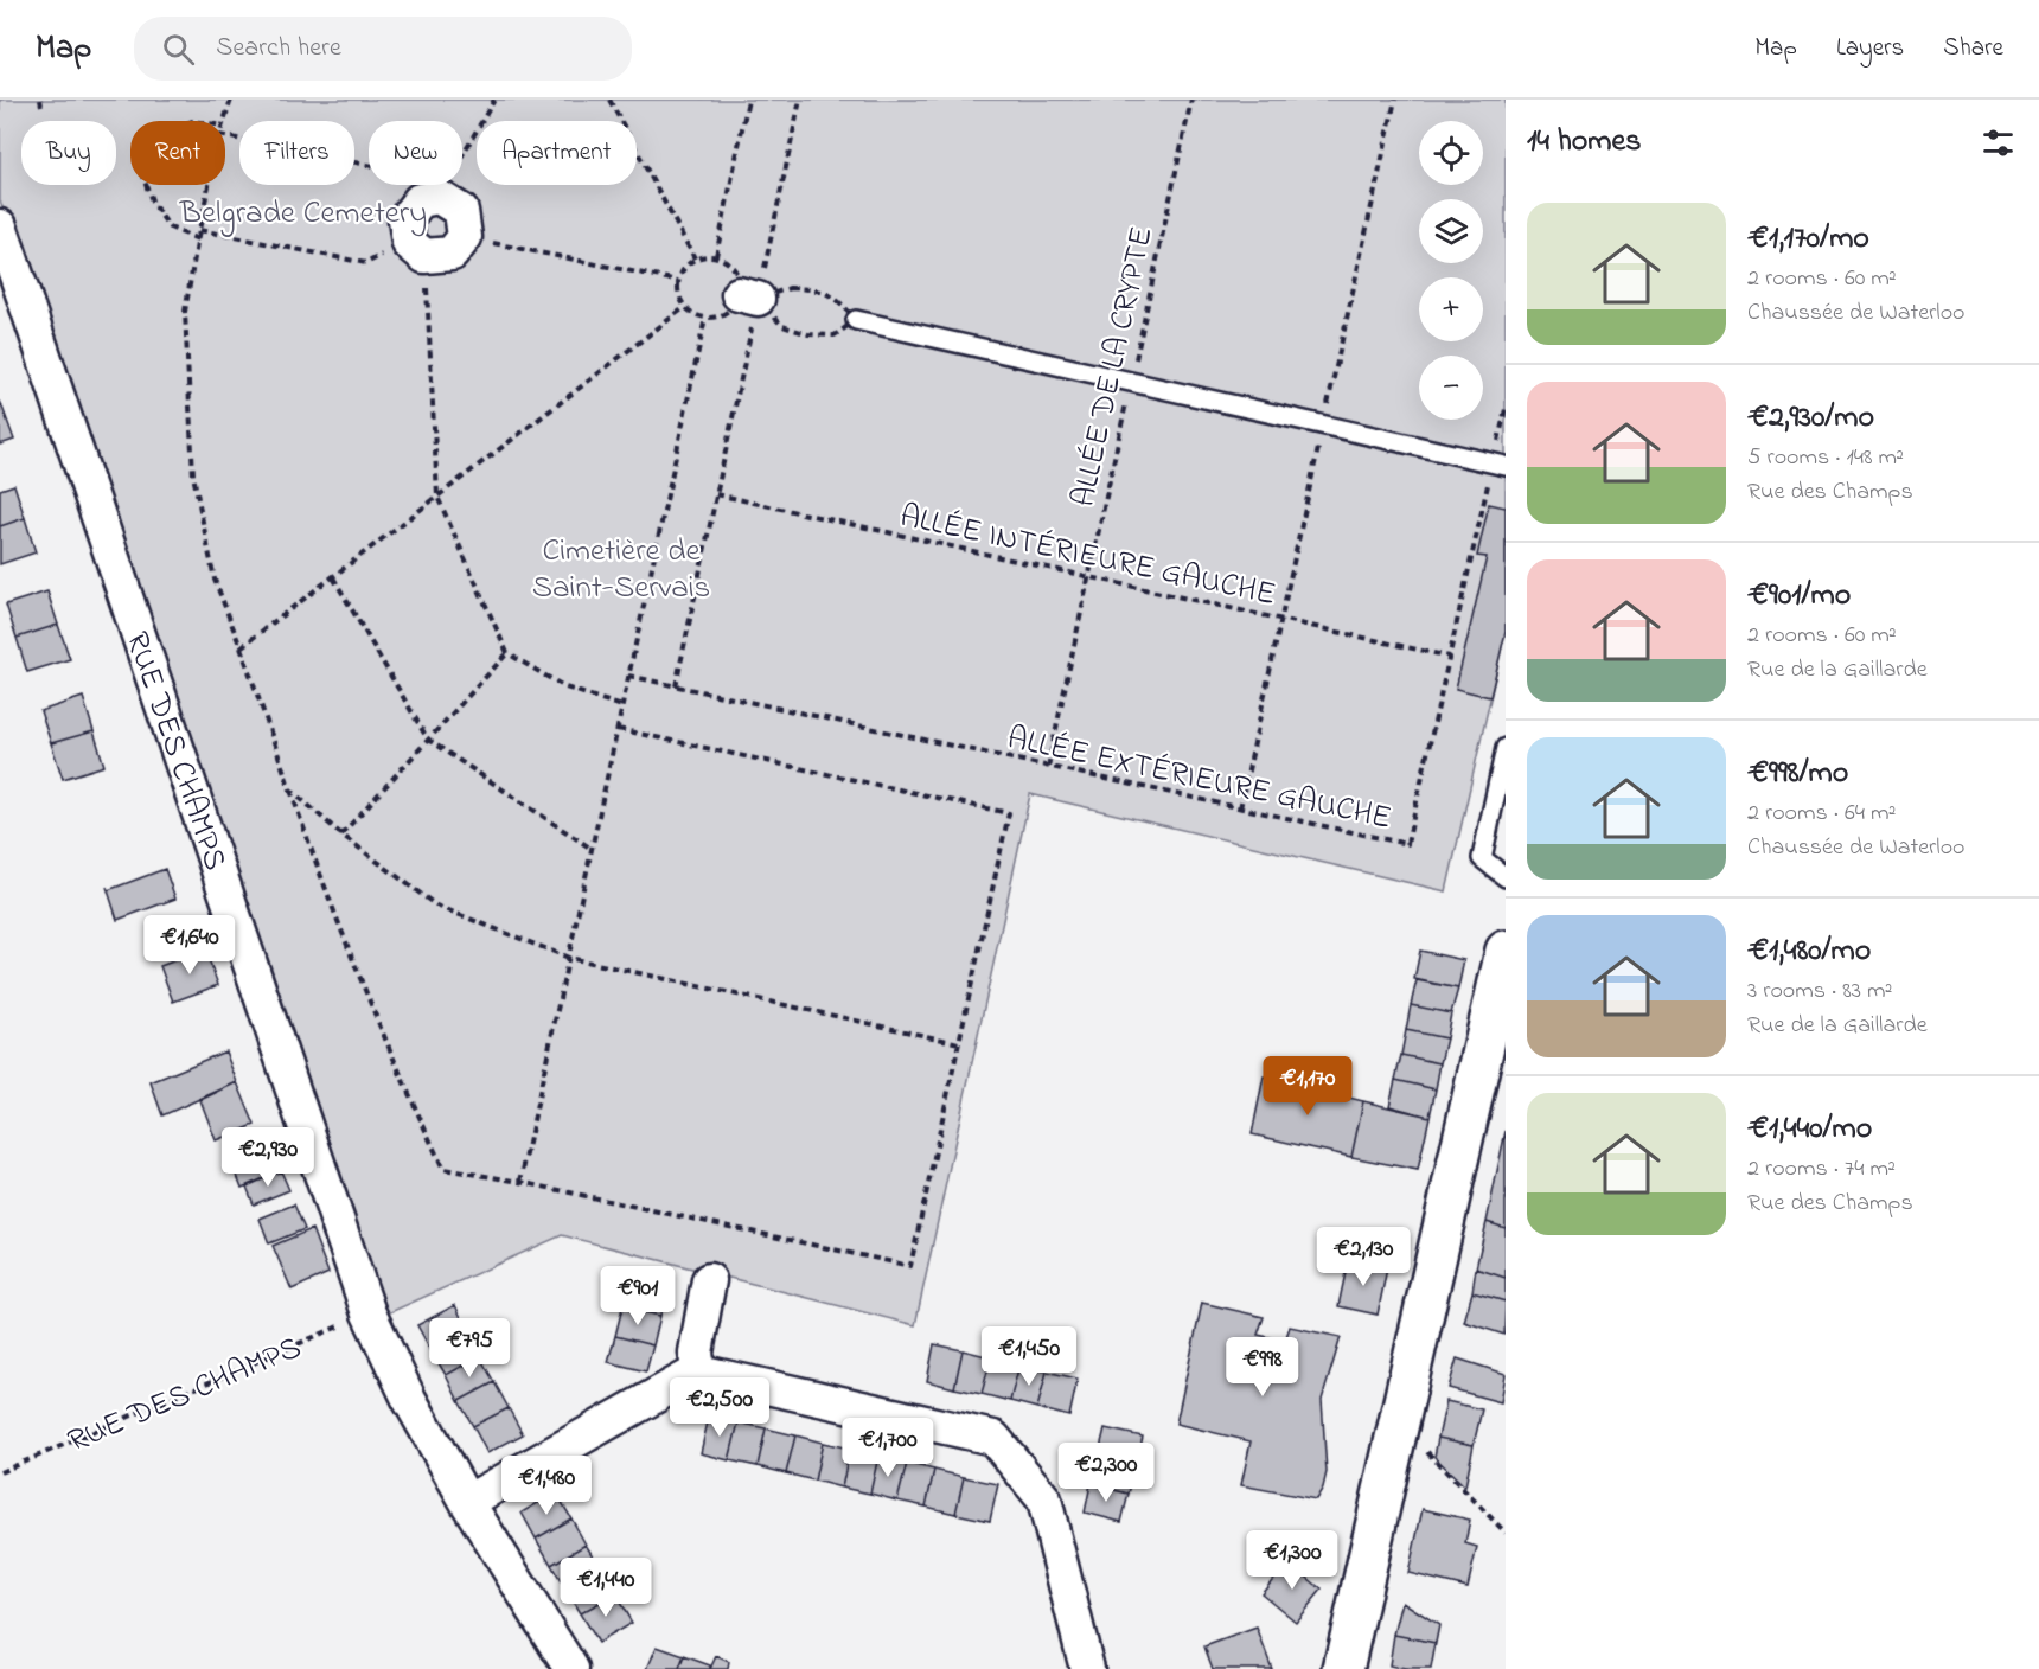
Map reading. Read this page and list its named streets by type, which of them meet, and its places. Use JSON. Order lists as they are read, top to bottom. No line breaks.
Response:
{"streets":{"street":["RUE DES CHAMPS"],"path":["ALLÉE DE LA CRYPTE","ALLÉE INTÉRIEURE GAUCHE","ALLÉE EXTÉRIEURE GAUCHE"]},"crossings":[["ALLÉE DE LA CRYPTE","ALLÉE INTÉRIEURE GAUCHE"],["ALLÉE DE LA CRYPTE","ALLÉE EXTÉRIEURE GAUCHE"],["ALLÉE INTÉRIEURE GAUCHE","ALLÉE EXTÉRIEURE GAUCHE"]],"parks":["Belgrade Cemetery","Cimetière de Saint-Servais"],"page":{"header":"Map","search":"Search here","nav":["Map","Layers","Share"],"heading":"14 homes","map_buttons":["+","−"],"chip":["Buy","Rent","Filters","New","Apartment"],"list":[{"name":"€1,170/mo","note":"2 rooms · 60 m² · Chaussée de Waterloo"},{"name":"€2,930/mo","note":"5 rooms · 148 m² · Rue des Champs"},{"name":"€901/mo","note":"2 rooms · 60 m² · Rue de la Gaillarde"},{"name":"€998/mo","note":"2 rooms · 64 m² · Chaussée de Waterloo"},{"name":"€1,480/mo","note":"3 rooms · 83 m² · Rue de la Gaillarde"},{"name":"€1,440/mo","note":"2 rooms · 74 m² · Rue des Champs"}],"price":["€1,640","€1,170","€2,930","€2,130","€901","€795","€1,450","€998","€2,500","€1,700","€2,300","€1,480","€1,300","€1,440"]}}
